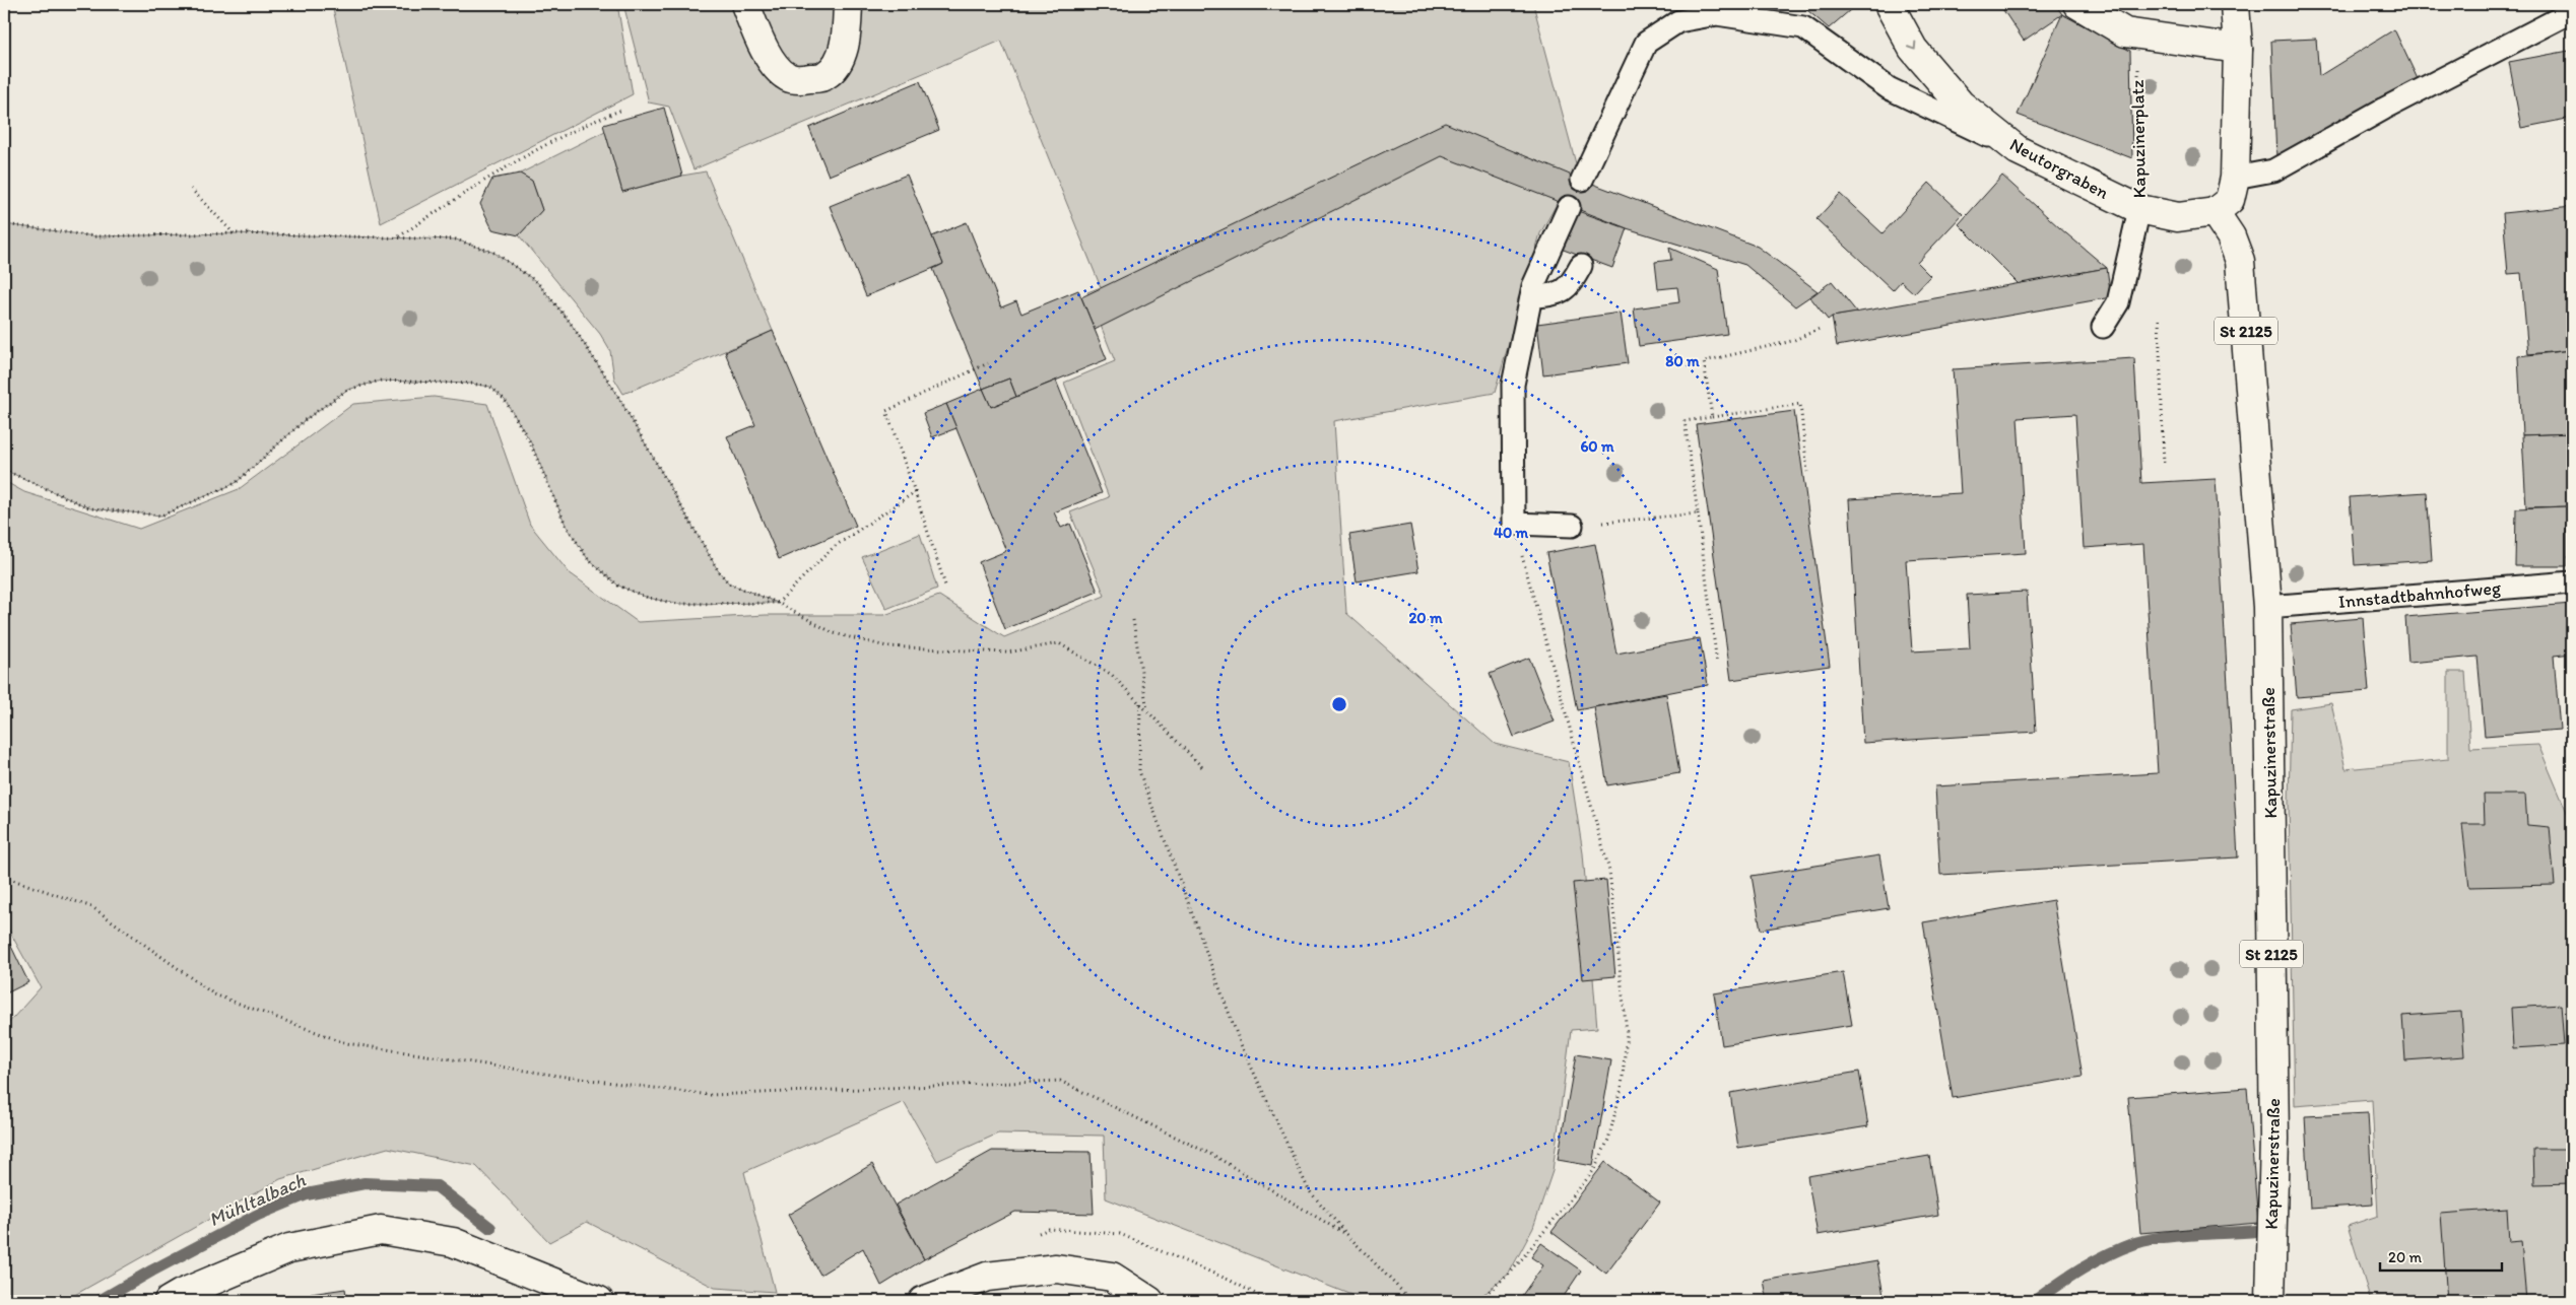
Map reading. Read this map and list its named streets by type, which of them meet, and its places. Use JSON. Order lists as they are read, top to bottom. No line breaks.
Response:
{"streets":{"main road":["Kapuzinerplatz","Neutorgraben","St 2125","Kapuzinerstraße"],"lane":["Innstadtbahnhofweg"]},"crossings":[["Kapuzinerplatz","Neutorgraben"],["Kapuzinerplatz","Kapuzinerstraße"],["Innstadtbahnhofweg","Kapuzinerstraße"]],"one_way":["Neutorgraben"],"water":["Mühltalbach"],"scale_bar":"20 m","rings":["80 m","60 m","40 m","20 m"]}
